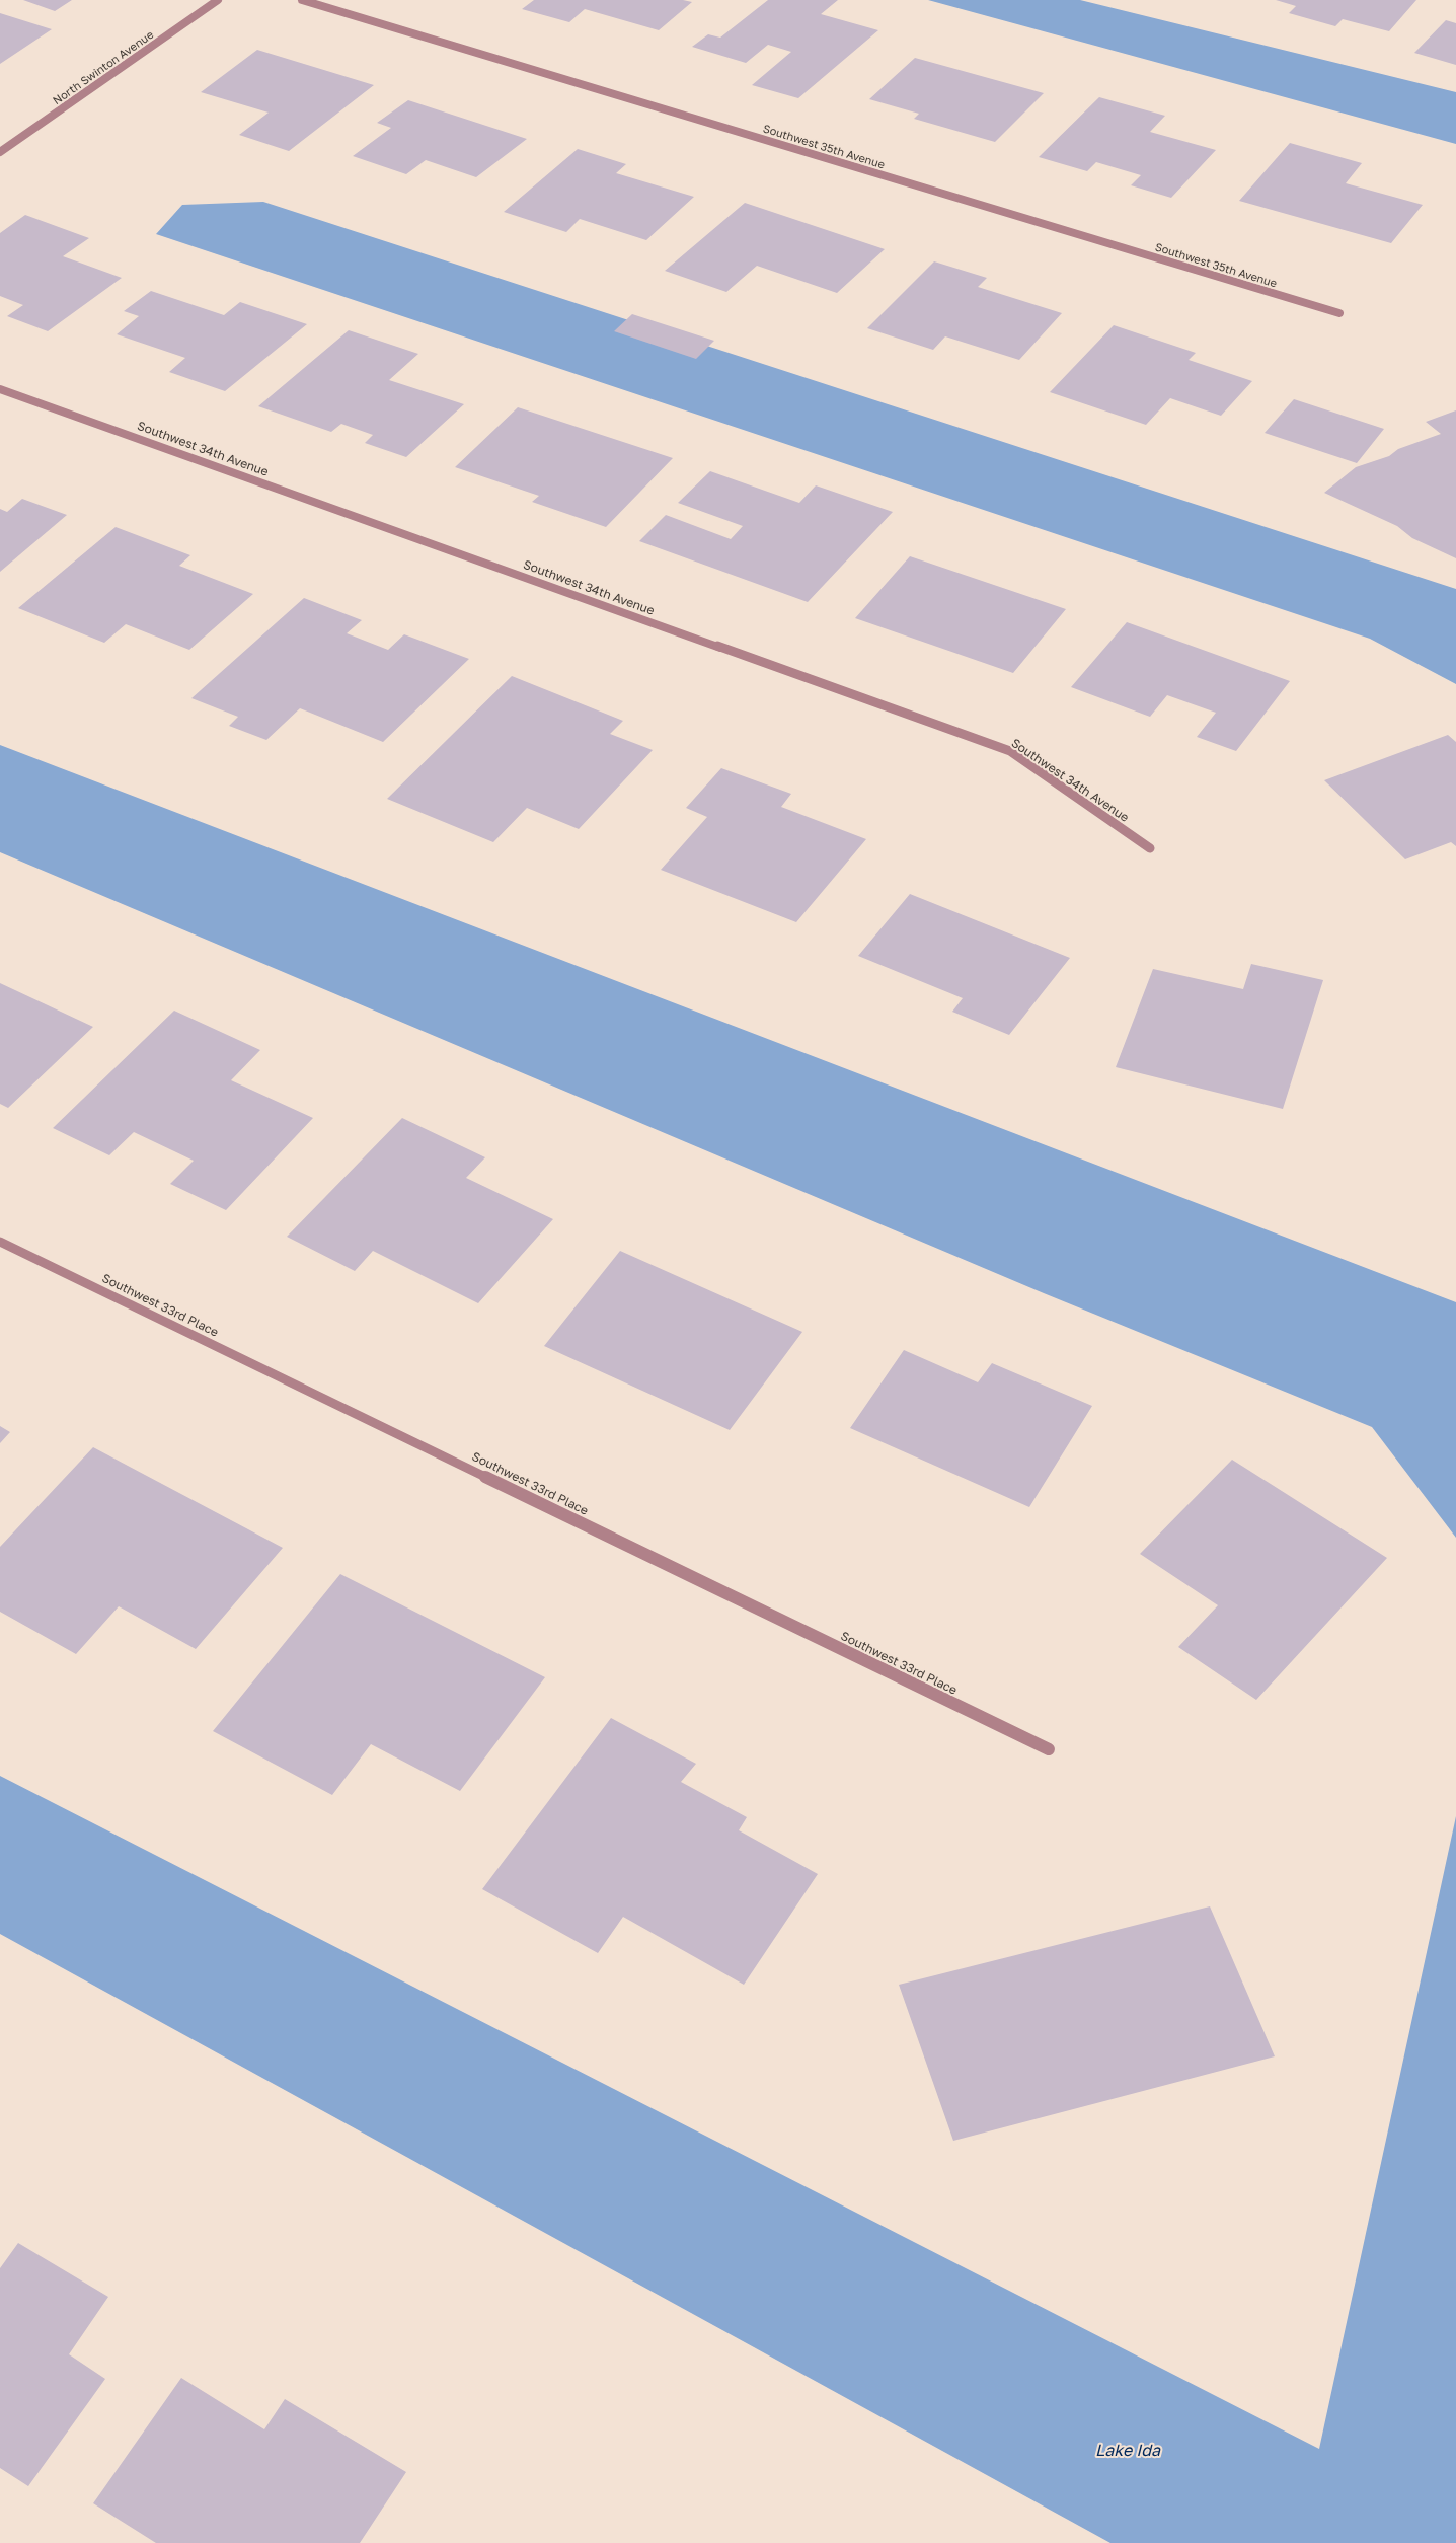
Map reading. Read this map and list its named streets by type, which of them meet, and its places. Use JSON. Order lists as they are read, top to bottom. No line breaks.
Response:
{"streets":{"street":["North Swinton Avenue","Southwest 35th Avenue","Southwest 34th Avenue","Southwest 33rd Place"]},"water":["Lake Ida"]}
